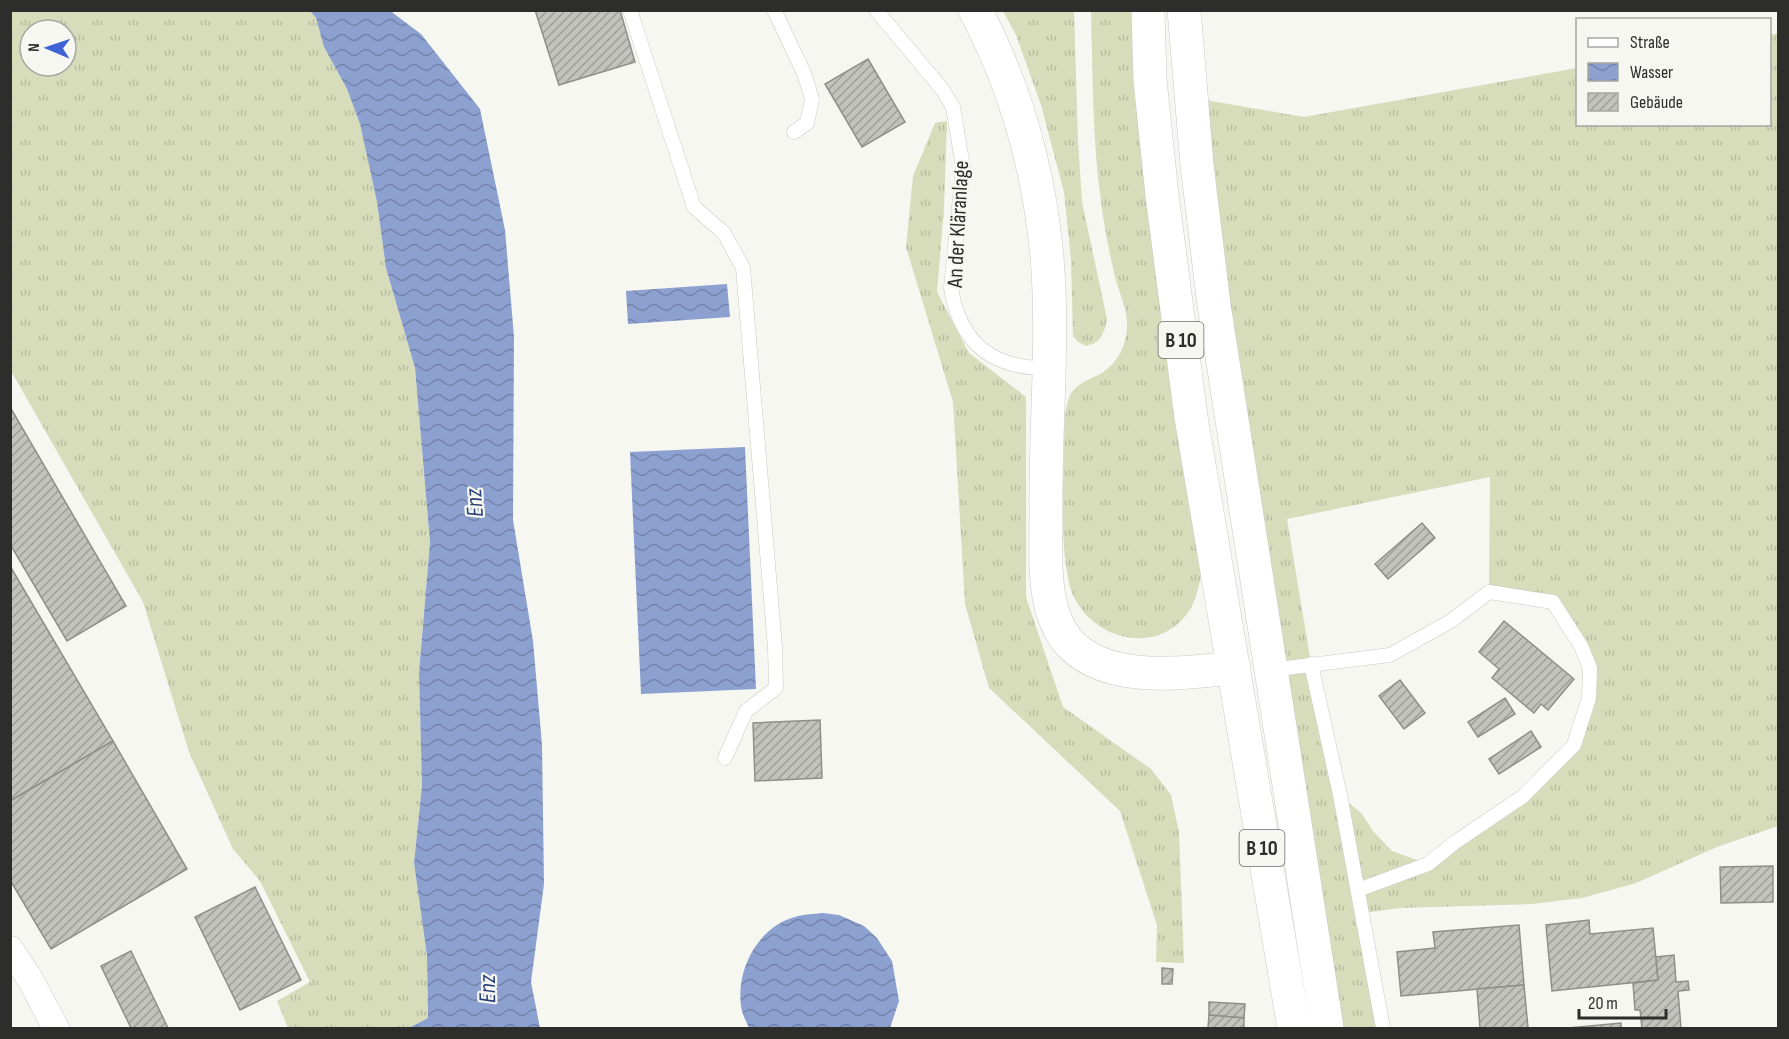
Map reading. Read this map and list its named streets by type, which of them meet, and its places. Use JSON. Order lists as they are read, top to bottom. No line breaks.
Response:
{"streets":{"main road":["B 10"],"lane":["An der Kläranlage"]},"water":["Enz"],"legend":["Straße","Wasser","Gebäude"],"scale_bar":"20 m","north":"left"}
